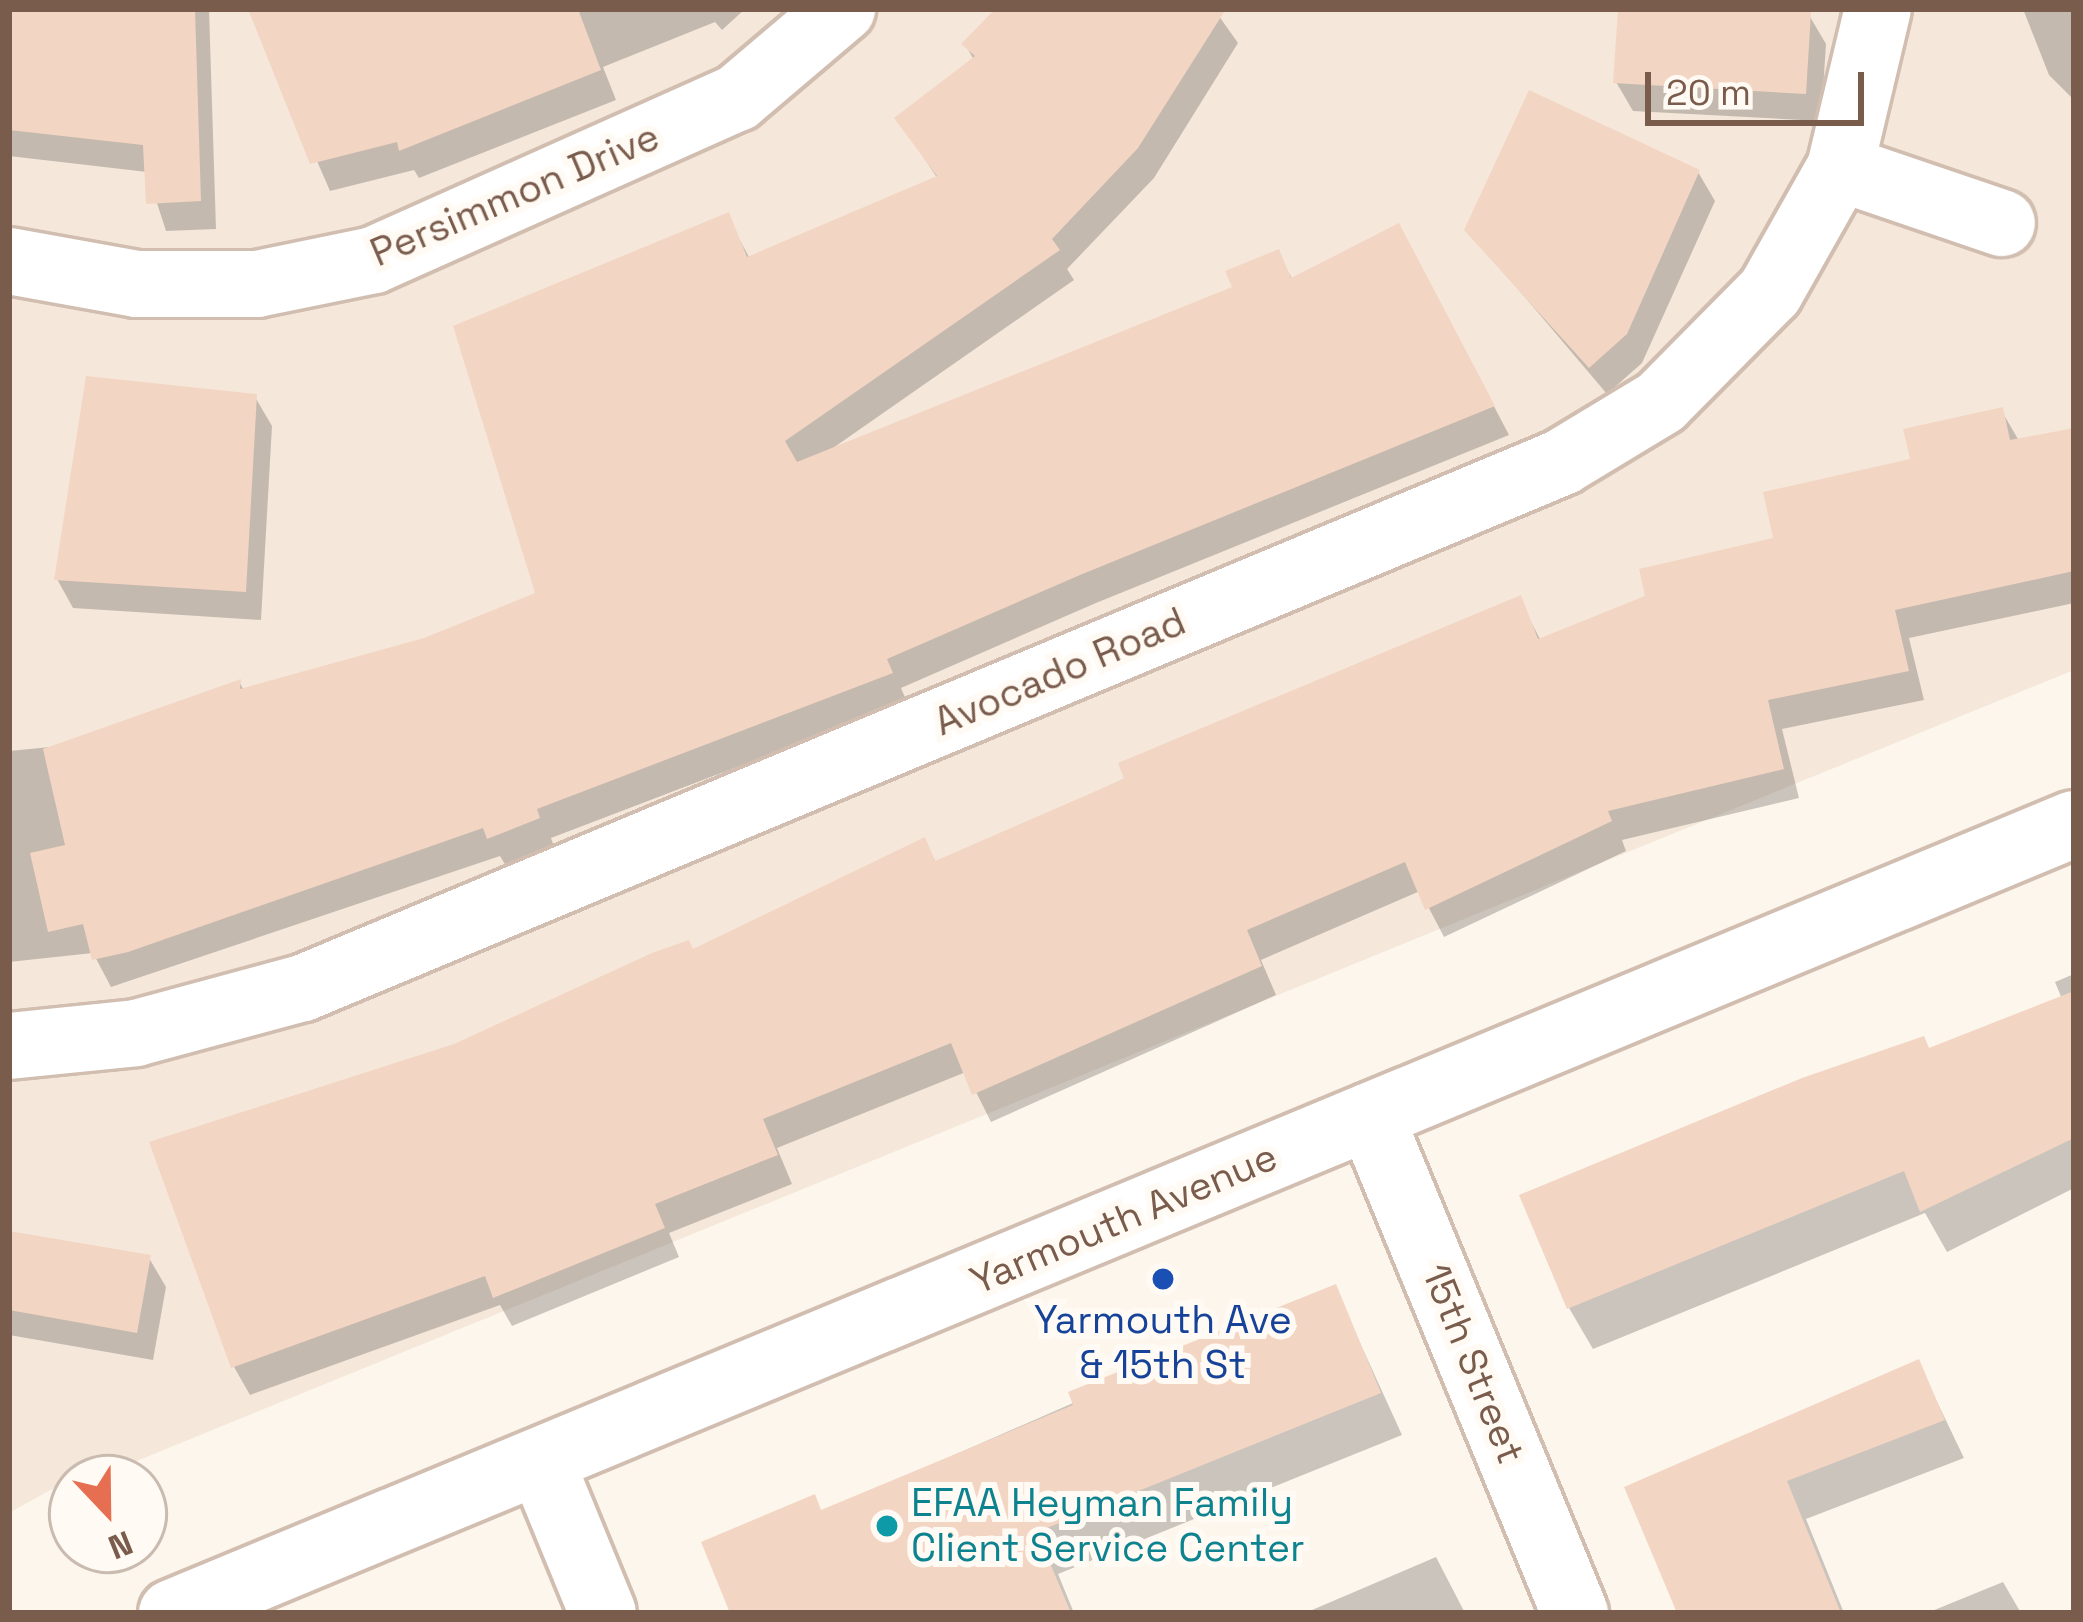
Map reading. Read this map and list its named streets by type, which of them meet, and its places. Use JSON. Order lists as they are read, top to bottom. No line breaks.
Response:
{"streets":{"street":["Persimmon Drive","Avocado Road","Yarmouth Avenue","15th Street"]},"crossings":[["Yarmouth Avenue","15th Street"]],"places":["Yarmouth Ave & 15th St","EFAA Heyman Family Client Service Center"],"scale_bar":"20 m","north":"bottom"}
